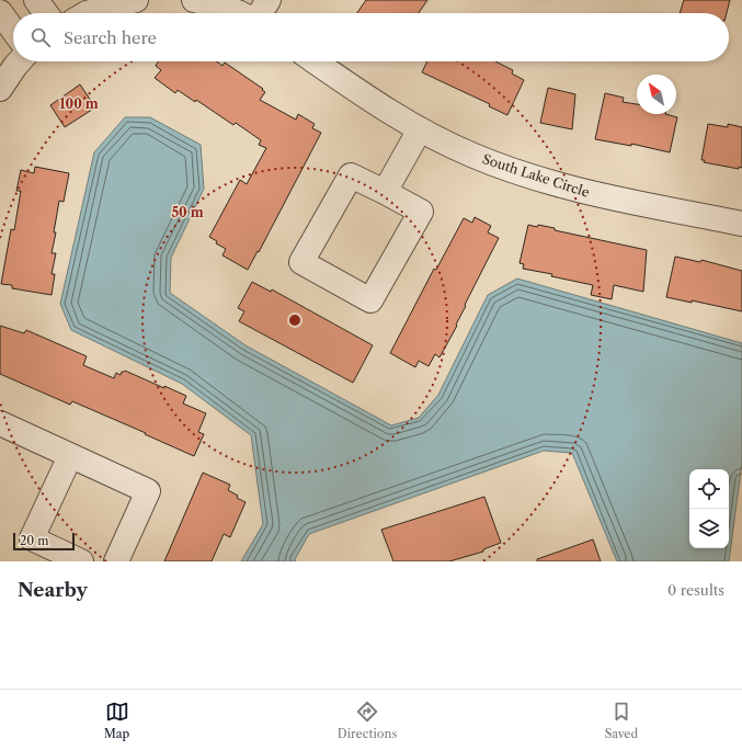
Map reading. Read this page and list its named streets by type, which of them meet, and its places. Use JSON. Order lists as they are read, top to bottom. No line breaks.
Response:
{"streets":{"street":["South Lake Circle"]},"scale_bar":"20 m","north":"top left","page":{"search":"Search here","scale":"20 m","heading":["Nearby","0 results"],"nav":["Map","Directions","Saved"]},"rings":["100 m","50 m"]}
